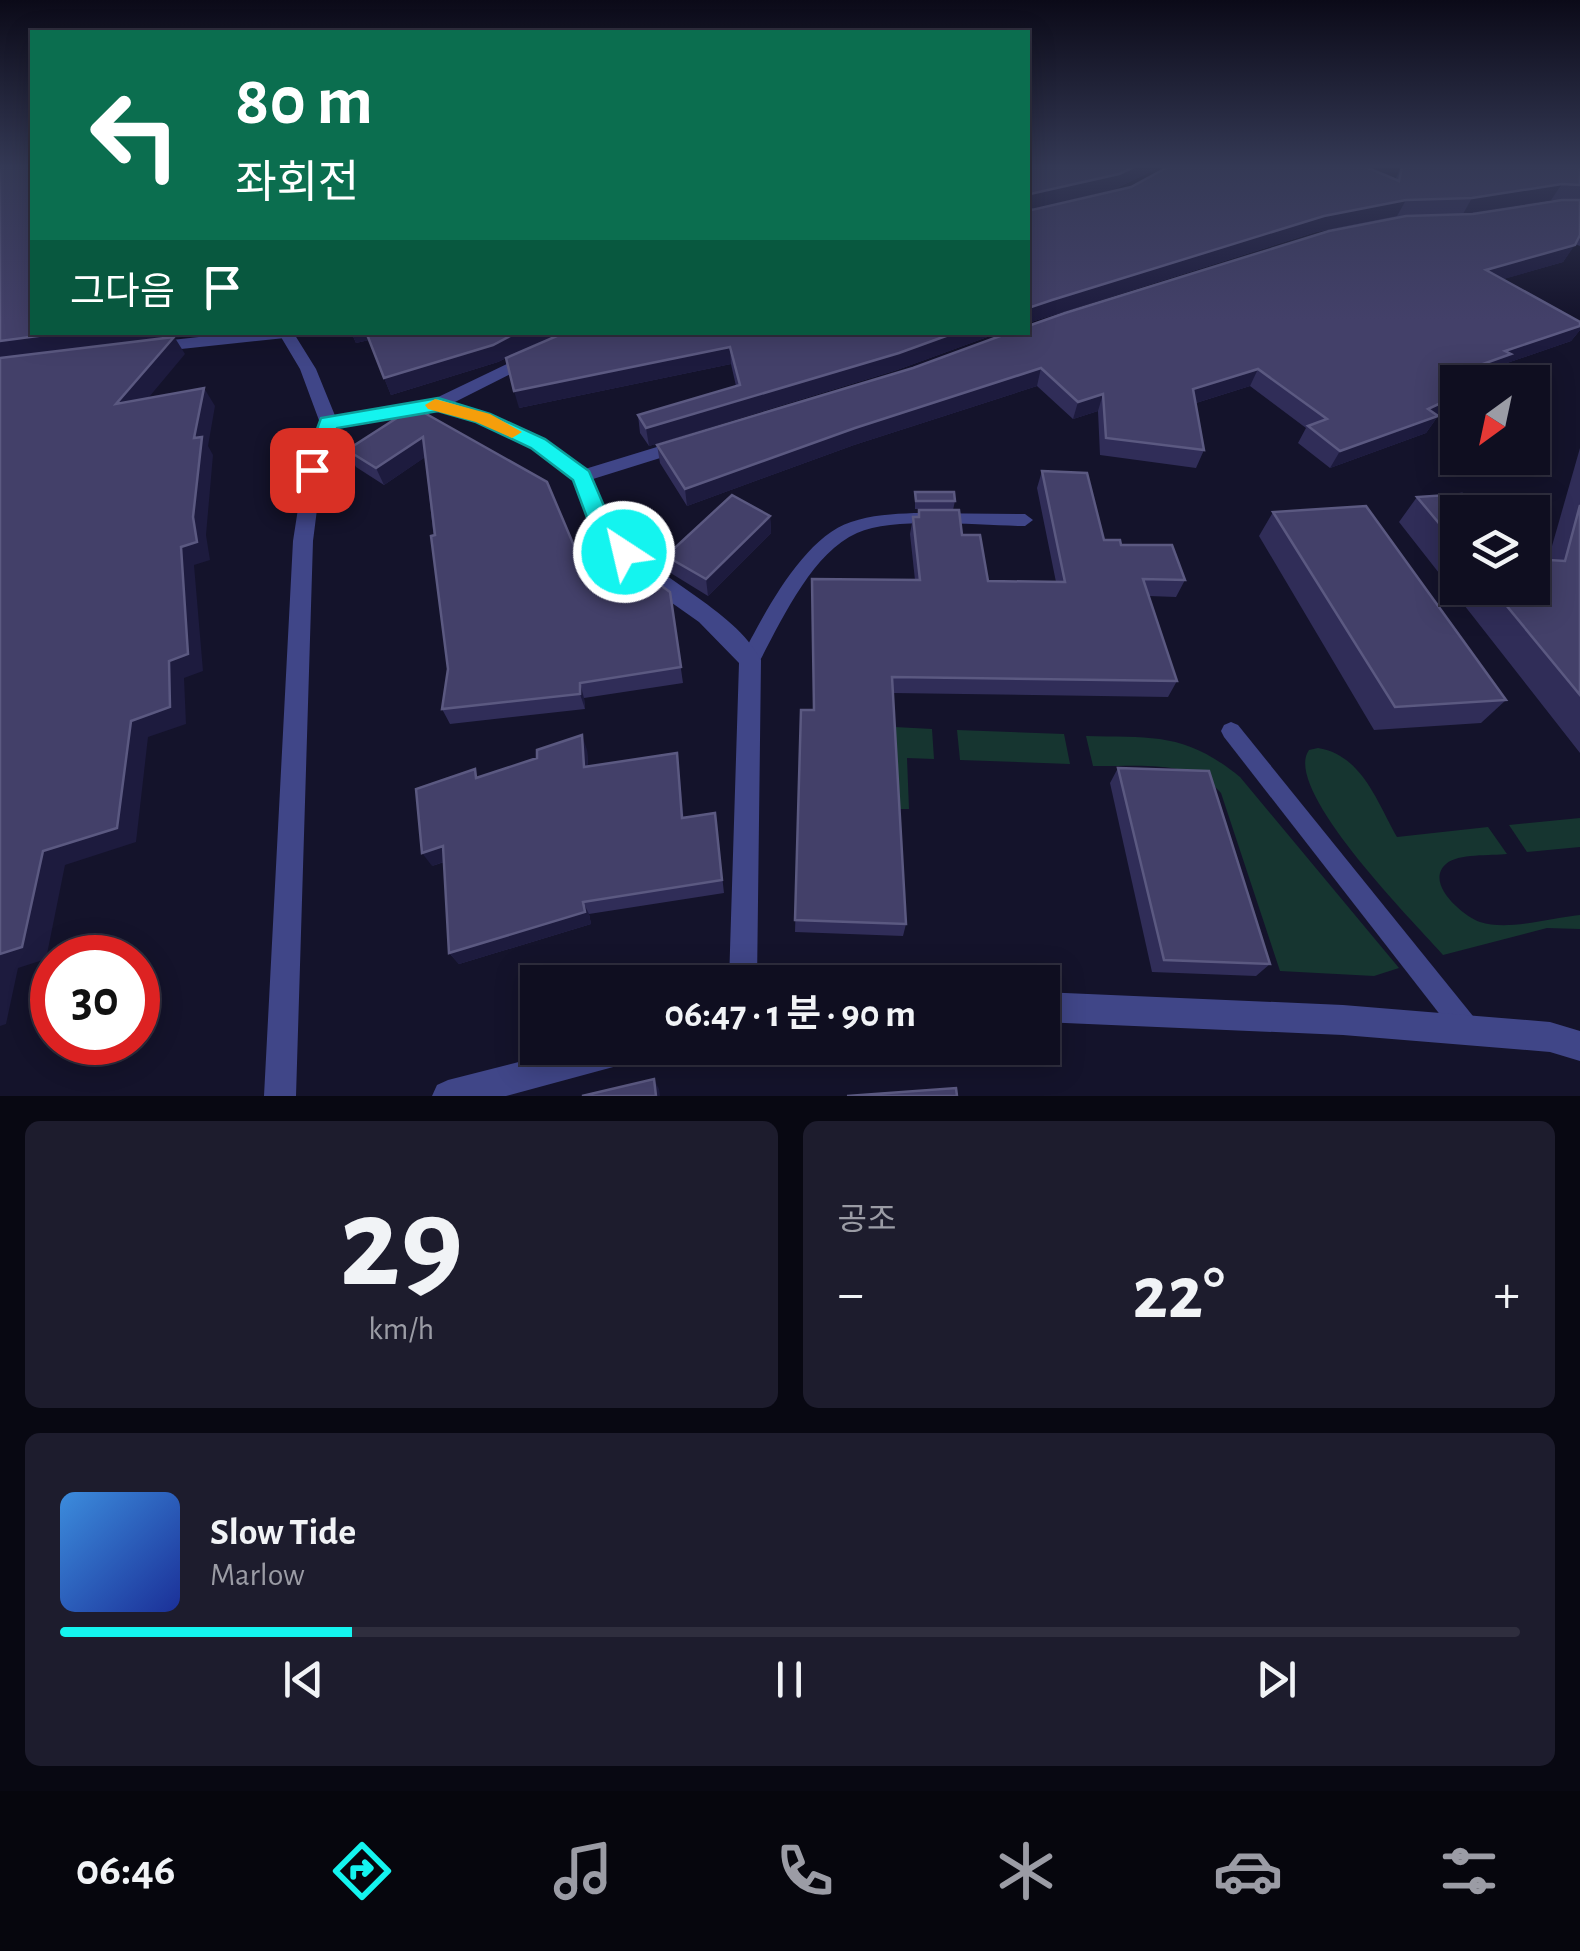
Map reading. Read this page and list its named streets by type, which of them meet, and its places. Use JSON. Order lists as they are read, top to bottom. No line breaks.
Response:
{"north":"bottom left","page":{"turn":["80 m","좌회전"],"then":"그다음","limit":"30","trip":"06:47 · 1 분 · 90 m","tile":[["29","km/h"],"공조"],"heat":["−","22°","+"],"song":["Slow Tide","Marlow"],"tabs":"06:46"}}
